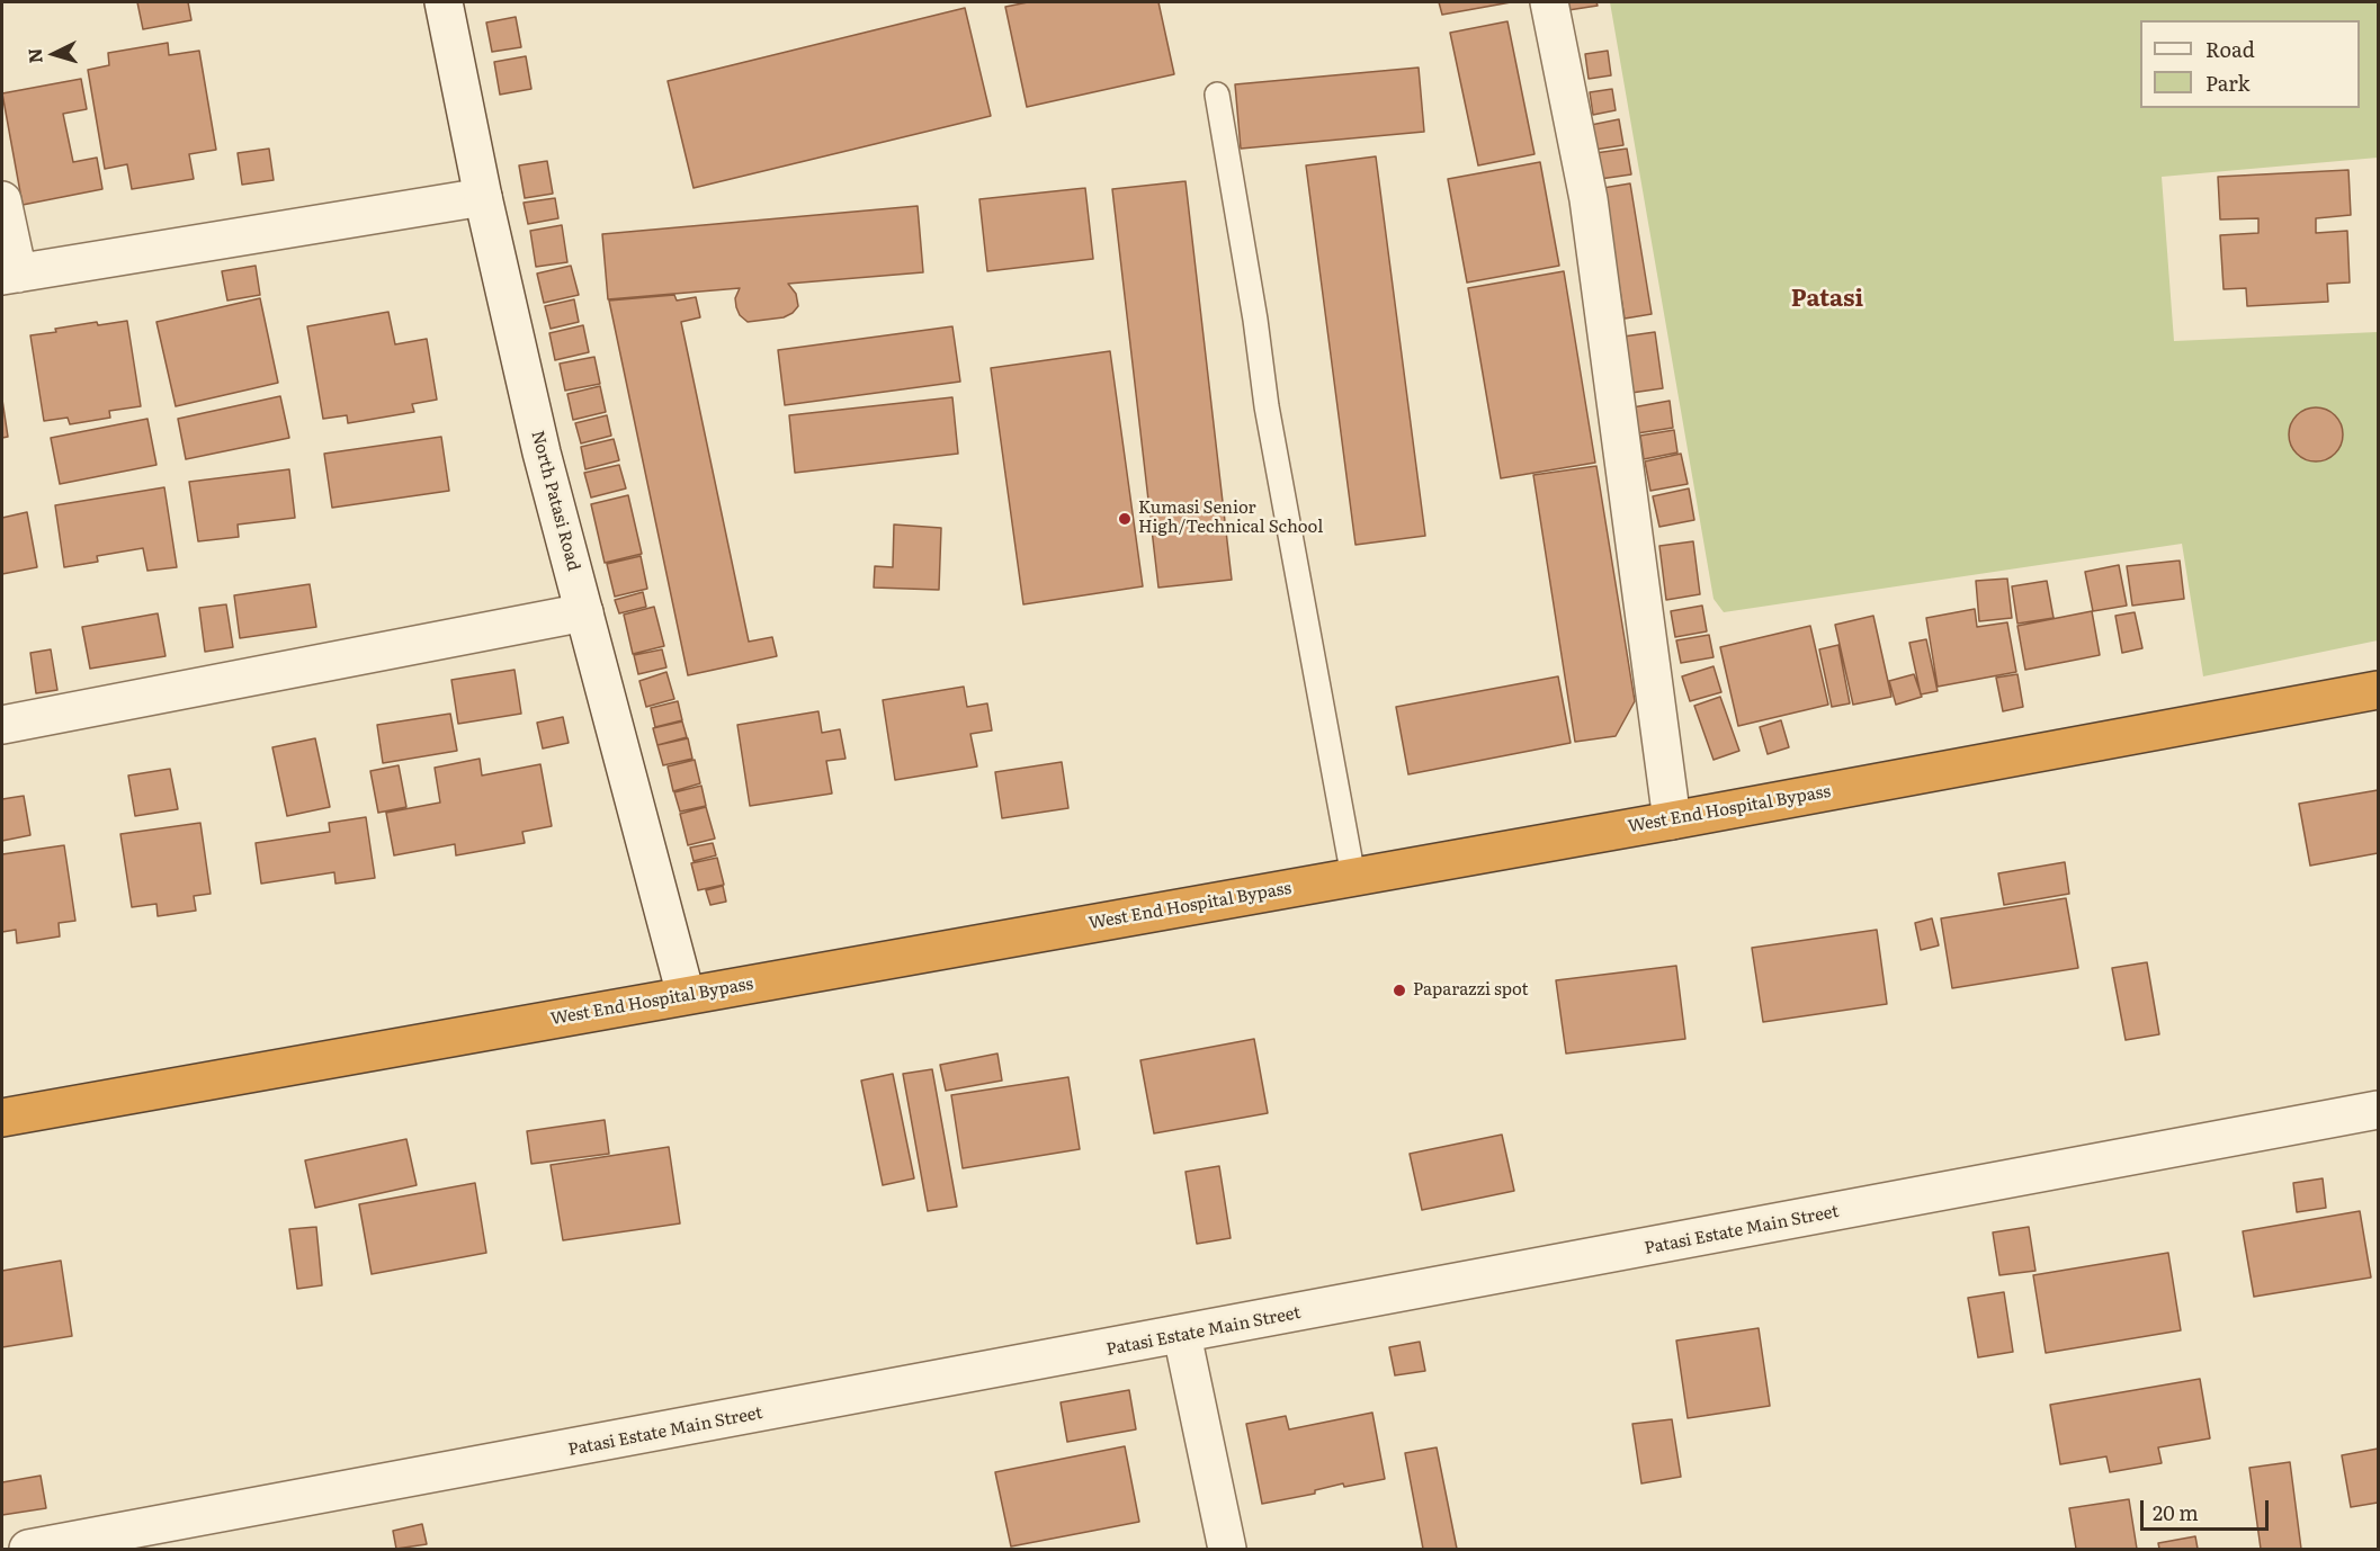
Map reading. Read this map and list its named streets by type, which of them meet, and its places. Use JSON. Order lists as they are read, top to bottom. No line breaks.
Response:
{"streets":{"highway":["West End Hospital Bypass"],"street":["North Patasi Road","Patasi Estate Main Street"]},"crossings":[["North Patasi Road","West End Hospital Bypass"]],"districts":["Patasi"],"places":["Kumasi Senior High/Technical School","Paparazzi spot"],"legend":["Road","Park"],"scale_bar":"20 m","north":"left"}
